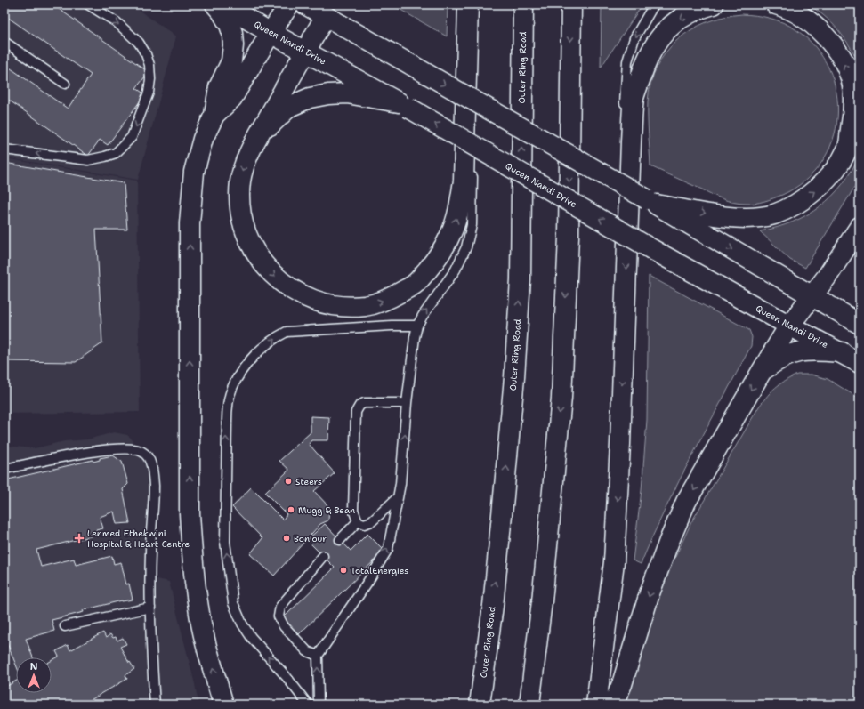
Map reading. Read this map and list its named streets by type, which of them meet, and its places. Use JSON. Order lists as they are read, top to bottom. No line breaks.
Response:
{"streets":{"main road":["Queen Nandi Drive","Outer Ring Road"]},"places":{"other":["Steers","Mugg & Bean","Bonjour","TotalEnergies"],"health":["Lenmed Ethekwini Hospital & Heart Centre"]},"north":"top"}
